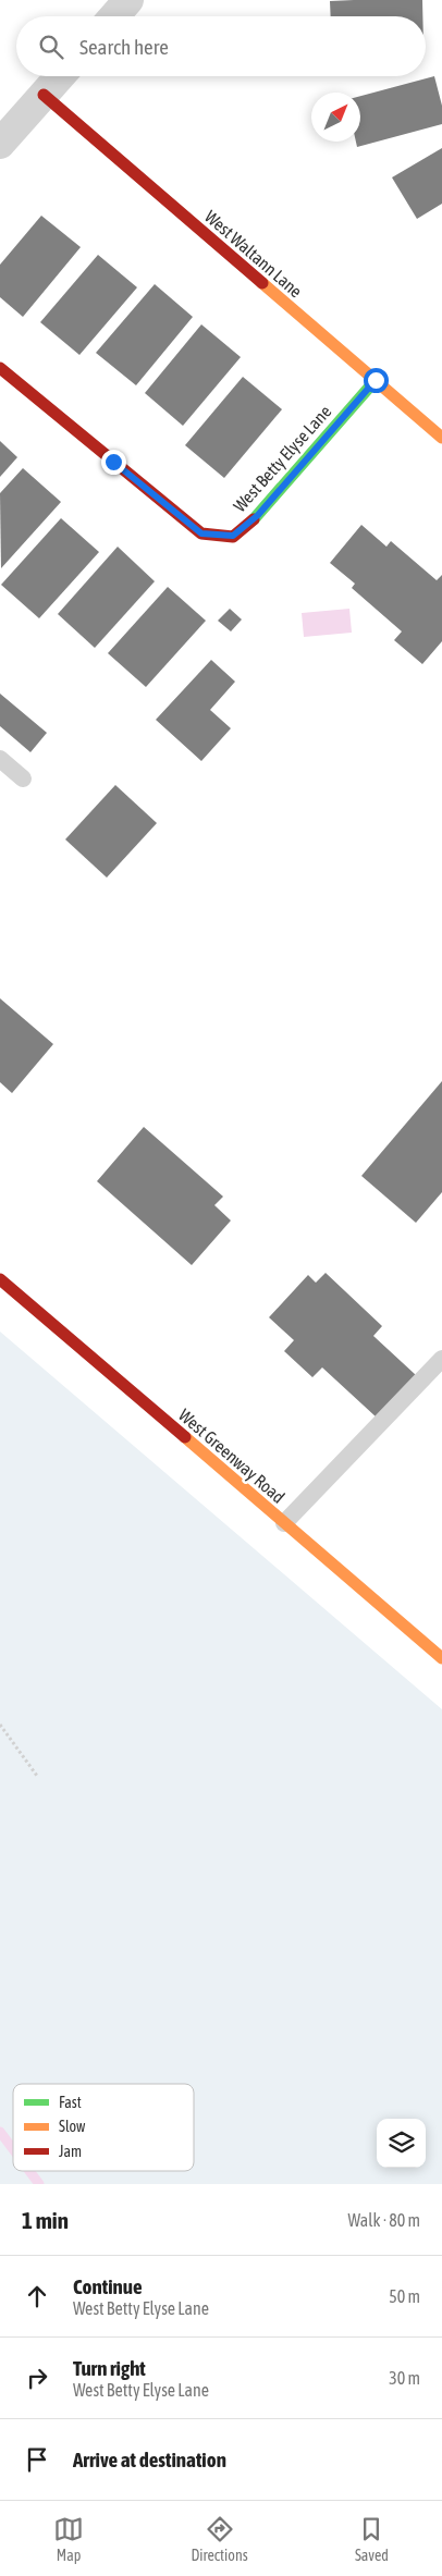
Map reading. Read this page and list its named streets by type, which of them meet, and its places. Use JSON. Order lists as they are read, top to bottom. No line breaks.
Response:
{"streets":{"street":["West Waltann Lane","West Betty Elyse Lane","West Greenway Road"]},"crossings":[["West Waltann Lane","West Betty Elyse Lane"]],"legend":["Fast","Slow","Jam"],"north":"top right","page":{"search":"Search here","heading":["1 min","Walk · 80 m"],"list":[["Continue","West Betty Elyse Lane","50 m"],["Turn right","West Betty Elyse Lane","30 m"],"Arrive at destination"],"nav":["Map","Directions","Saved"]}}
